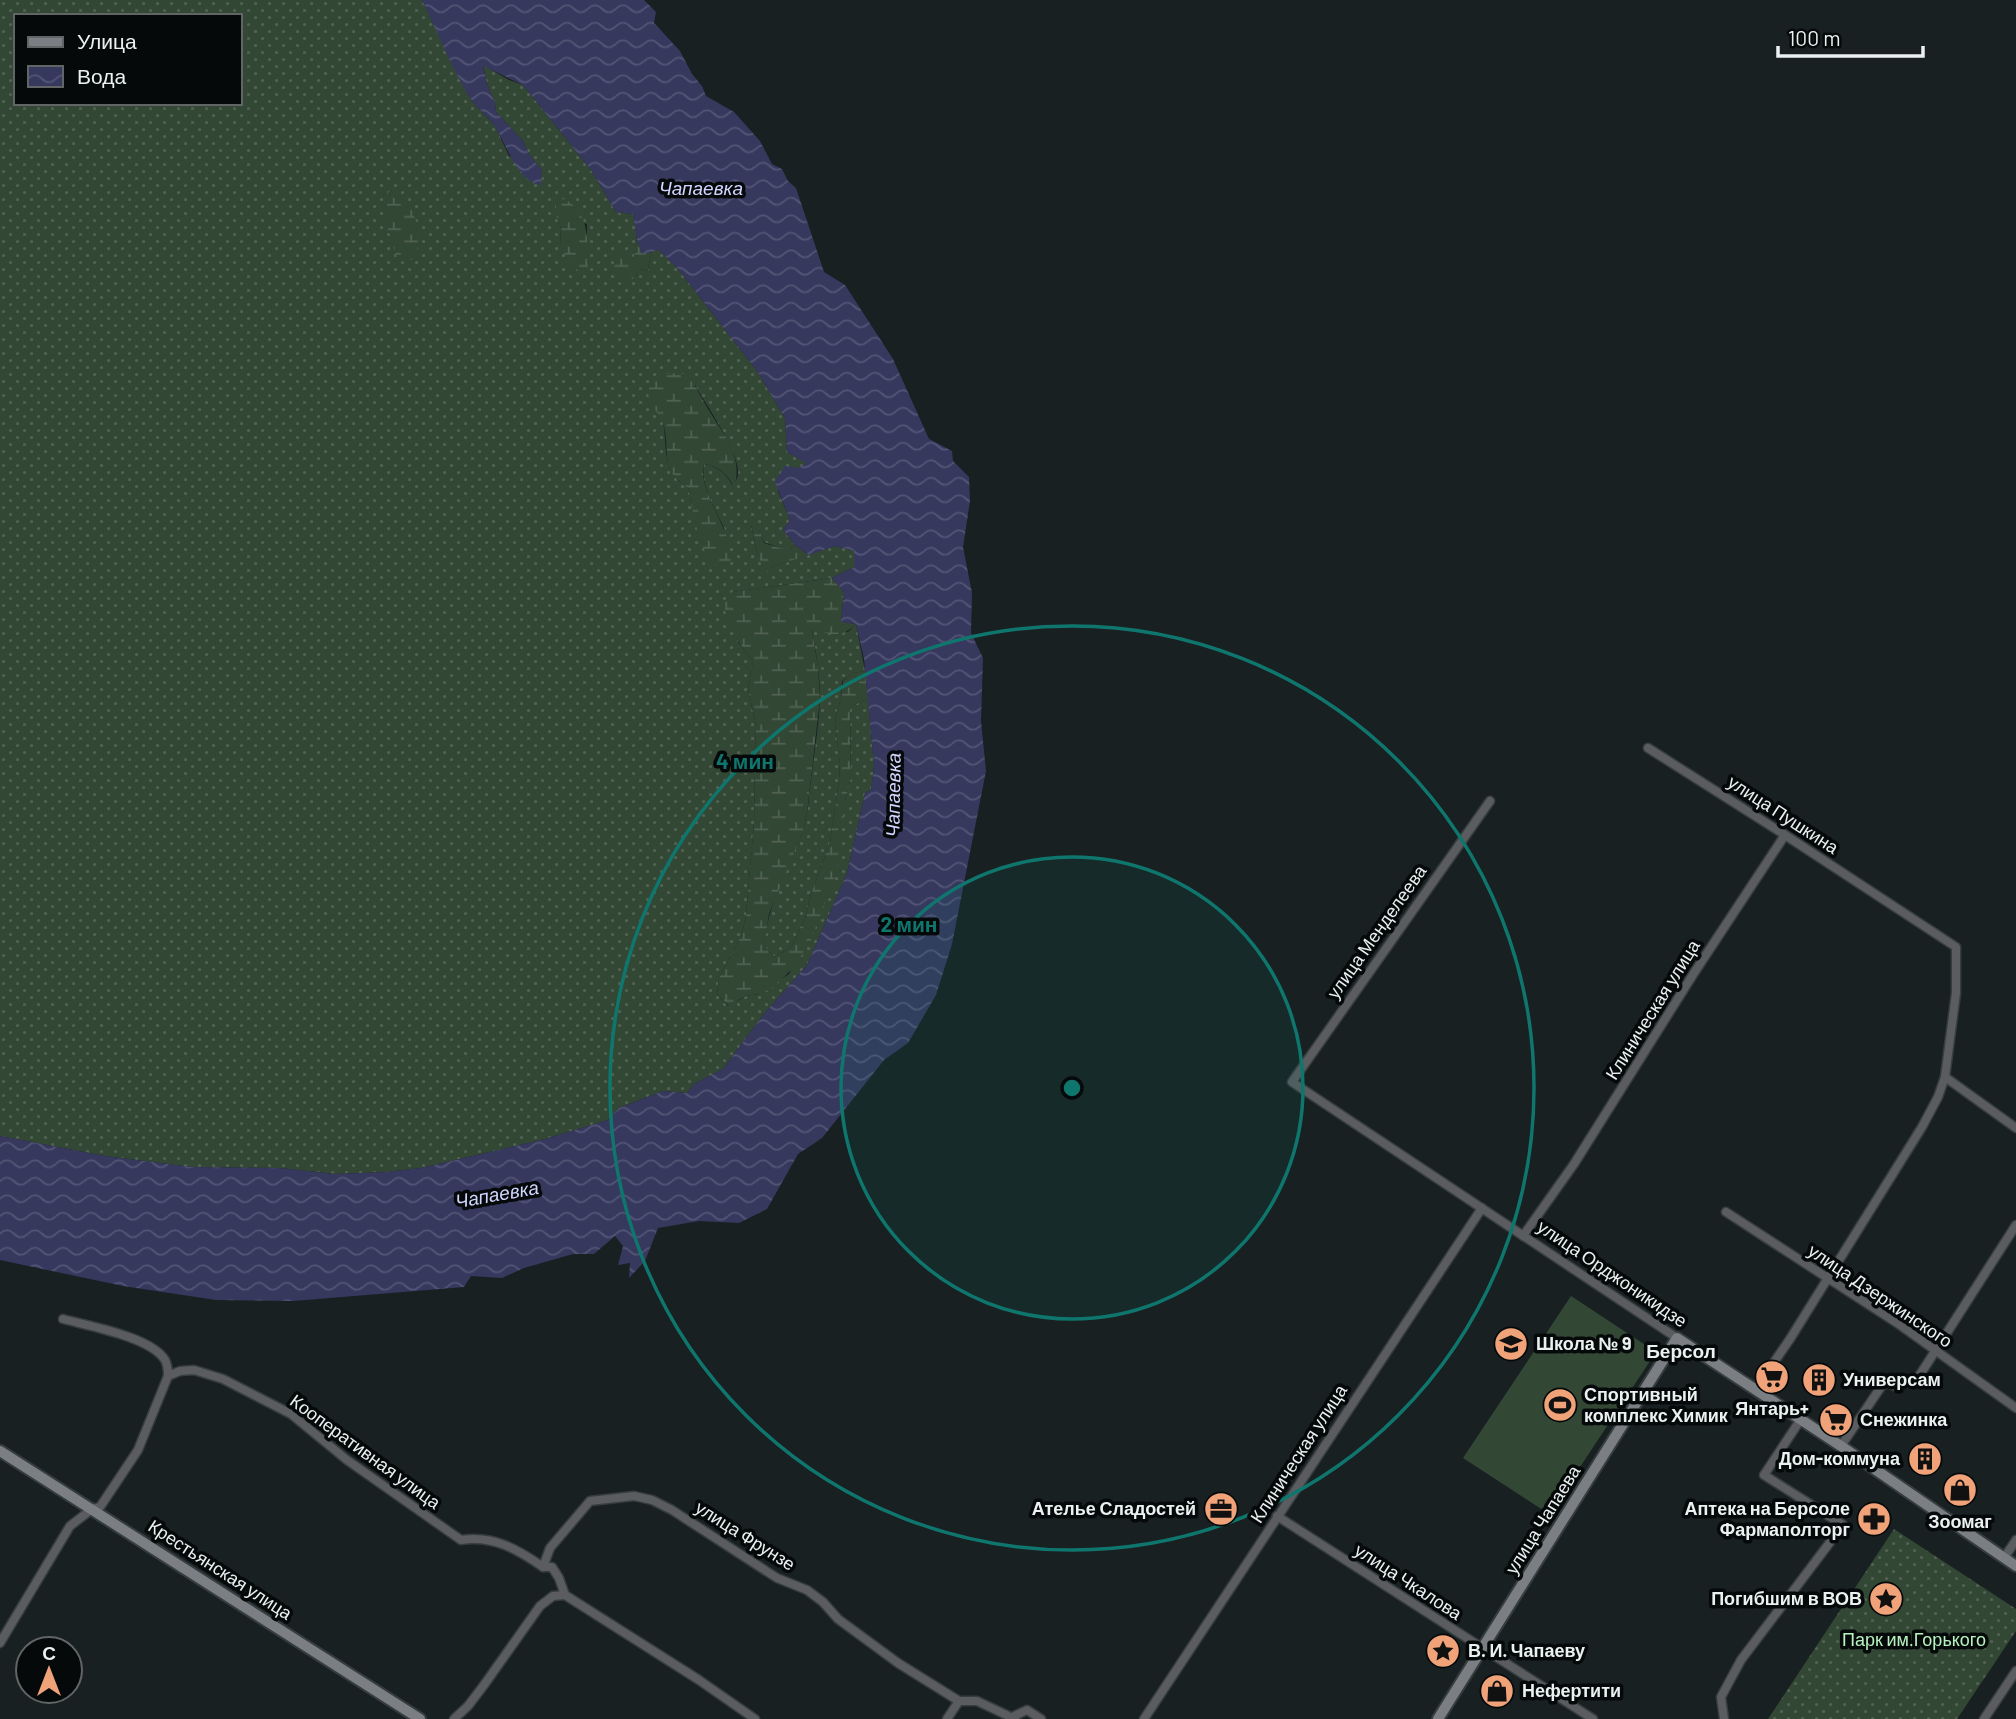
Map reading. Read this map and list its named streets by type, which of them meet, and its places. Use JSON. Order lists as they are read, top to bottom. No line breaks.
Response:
{"streets":{"street":["улица Пушкина","улица Менделеева","Клиническая улица","улица Орджоникидзе","улица Дзержинского","Кооперативная улица","улица Чапаева","улица Фрунзе","Крестьянская улица","улица Чкалова"]},"crossings":[["улица Пушкина","Клиническая улица"],["улица Менделеева","улица Орджоникидзе"],["Клиническая улица","улица Орджоникидзе"],["Клиническая улица","улица Чкалова"],["улица Орджоникидзе","улица Чапаева"],["Кооперативная улица","улица Фрунзе"],["улица Чапаева","улица Чкалова"]],"districts":["Берсол"],"water":["Чапаевка"],"parks":["Парк им.Горького"],"places":{"school or university":["Школа № 9"],"supermarket":["Янтарь+","Снежинка"],"building":["Универсам","Дом-коммуна"],"sports":["Спортивный комплекс Химик"],"shop":["Зоомаг","Нефертити"],"office":["Ателье Сладостей"],"pharmacy":["Аптека на Берсоле Фармаполторг"],"place":["Погибшим в ВОВ","В. И. Чапаеву"]},"legend":["Улица","Вода"],"scale_bar":"100 m","north":"top","rings":["4 мин","2 мин"]}
